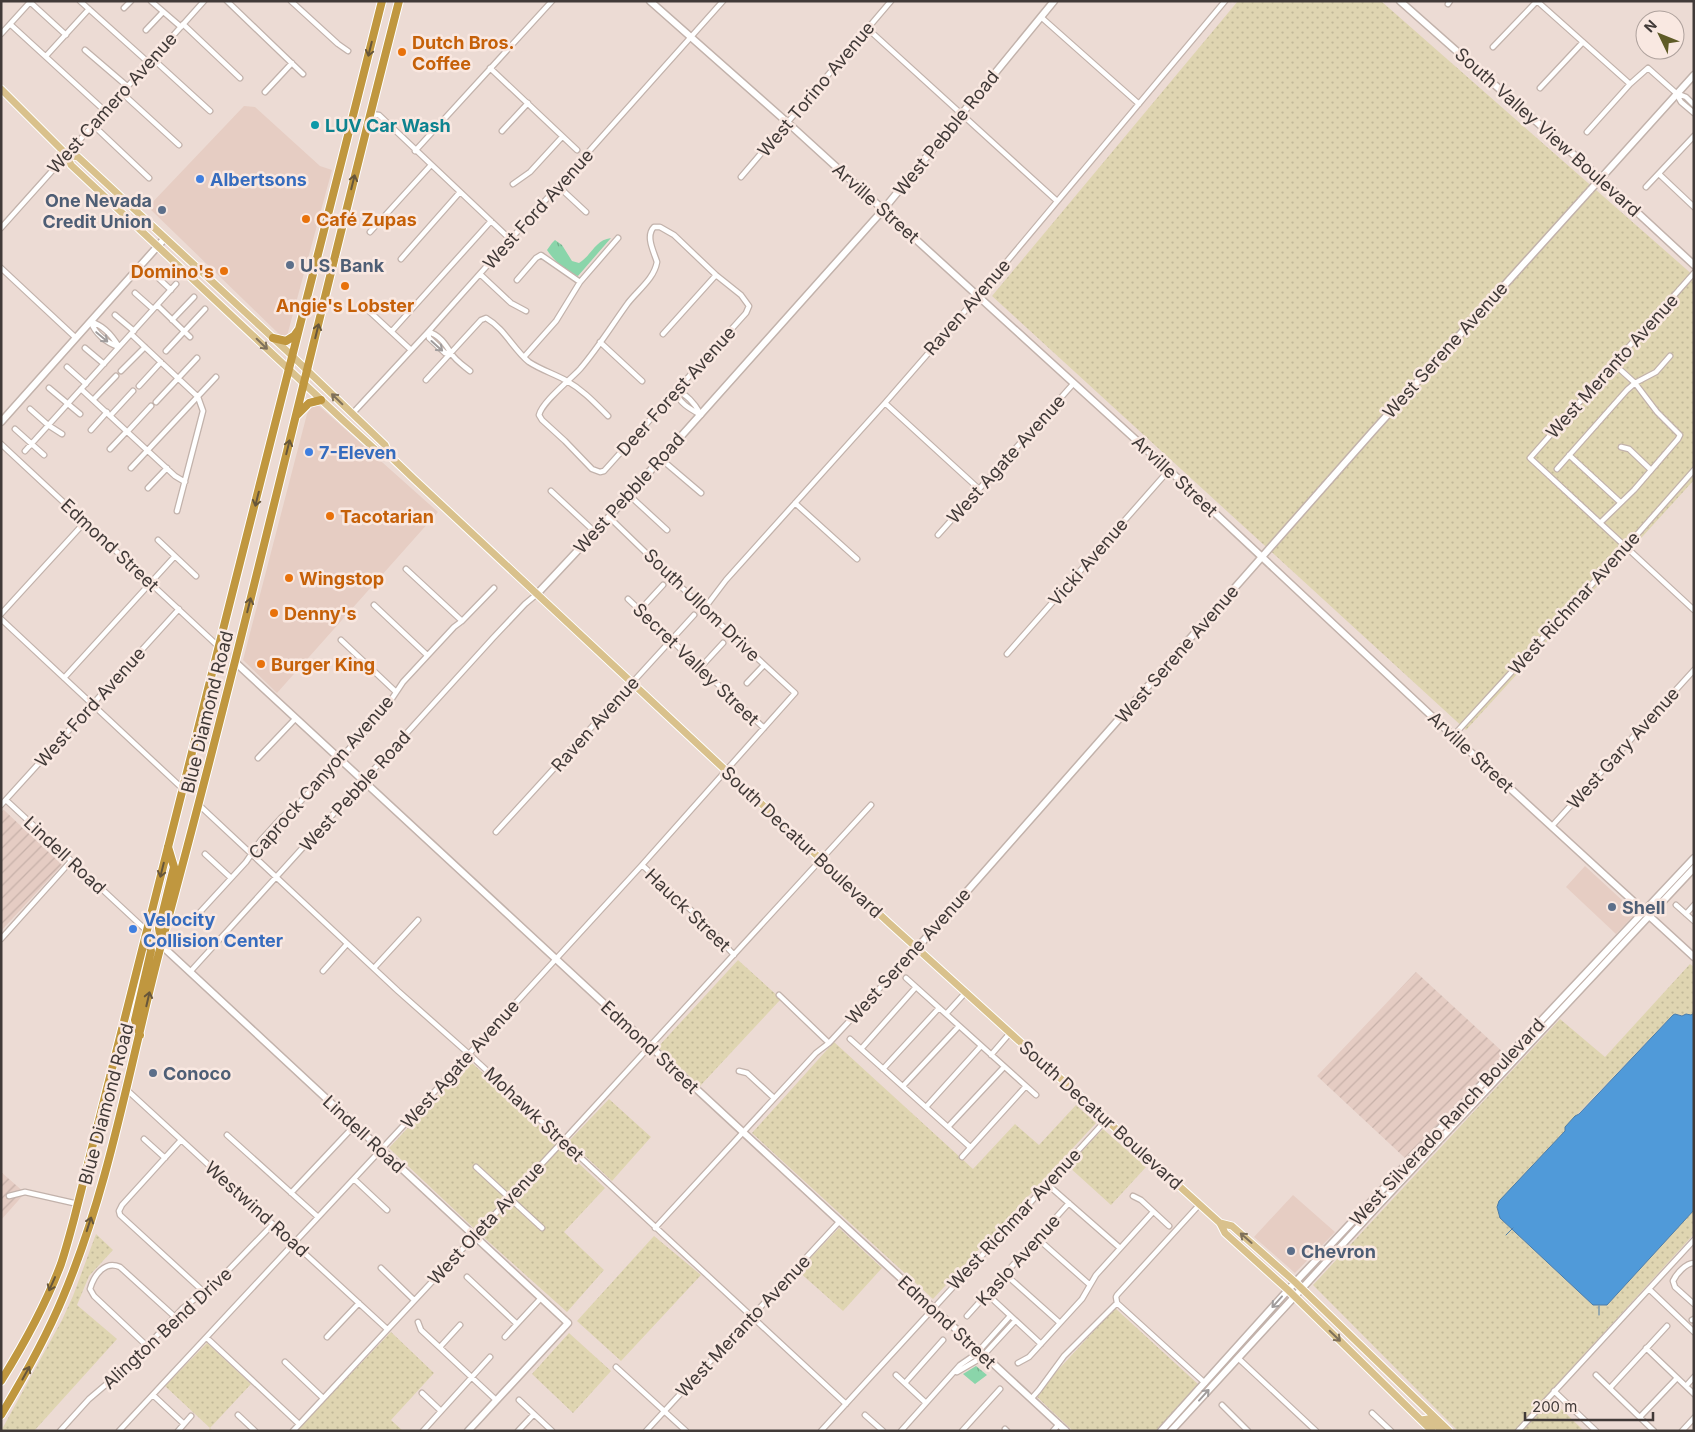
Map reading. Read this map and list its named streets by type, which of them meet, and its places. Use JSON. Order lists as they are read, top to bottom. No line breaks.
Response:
{"streets":{"highway":["Blue Diamond Road"],"main road":["South Decatur Boulevard"],"street":["West Torino Avenue","West Camero Avenue","South Valley View Boulevard","West Pebble Road","Arville Street","West Ford Avenue","Raven Avenue","West Serene Avenue","West Meranto Avenue","Deer Forest Avenue","West Agate Avenue","Edmond Street","Vicki Avenue","West Richmar Avenue","South Ullom Drive","Secret Valley Street","West Gary Avenue","Caprock Canyon Avenue","Lindell Road","Hauck Street","Mohawk Street","West Silverado Ranch Boulevard","Westwind Road","West Oleta Avenue","Kaslo Avenue","Alington Bend Drive"]},"crossings":[["West Torino Avenue","Arville Street"],["West Camero Avenue","South Decatur Boulevard"],["South Valley View Boulevard","West Serene Avenue"],["West Pebble Road","Arville Street"],["West Pebble Road","Edmond Street"],["West Pebble Road","South Ullom Drive"],["West Pebble Road","South Decatur Boulevard"],["West Pebble Road","Lindell Road"],["West Pebble Road","Mohawk Street"],["Arville Street","West Ford Avenue"],["Arville Street","Raven Avenue"],["Arville Street","West Serene Avenue"],["Arville Street","West Agate Avenue"],["Arville Street","Vicki Avenue"],["Arville Street","West Richmar Avenue"],["Arville Street","West Gary Avenue"],["Arville Street","West Silverado Ranch Boulevard"],["West Ford Avenue","Edmond Street"],["West Ford Avenue","South Decatur Boulevard"],["West Ford Avenue","Lindell Road"],["Raven Avenue","South Ullom Drive"],["Raven Avenue","Secret Valley Street"],["Raven Avenue","South Decatur Boulevard"],["West Serene Avenue","Edmond Street"],["West Serene Avenue","South Decatur Boulevard"],["West Serene Avenue","Mohawk Street"],["West Meranto Avenue","Edmond Street"],["West Meranto Avenue","Mohawk Street"],["West Agate Avenue","Edmond Street"],["West Agate Avenue","South Ullom Drive"],["West Agate Avenue","Secret Valley Street"],["West Agate Avenue","South Decatur Boulevard"],["West Agate Avenue","Lindell Road"],["West Agate Avenue","Hauck Street"],["West Agate Avenue","Mohawk Street"],["West Agate Avenue","Westwind Road"],["Edmond Street","West Richmar Avenue"],["Edmond Street","Blue Diamond Road"],["Edmond Street","Caprock Canyon Avenue"],["Edmond Street","West Oleta Avenue"],["West Richmar Avenue","South Decatur Boulevard"],["West Richmar Avenue","Mohawk Street"],["Blue Diamond Road","South Decatur Boulevard"],["Blue Diamond Road","Lindell Road"],["Blue Diamond Road","Mohawk Street"],["Blue Diamond Road","Westwind Road"],["Caprock Canyon Avenue","Mohawk Street"],["South Decatur Boulevard","West Silverado Ranch Boulevard"],["South Decatur Boulevard","West Oleta Avenue"],["Lindell Road","West Oleta Avenue"],["Hauck Street","West Oleta Avenue"],["Mohawk Street","West Oleta Avenue"],["Westwind Road","West Oleta Avenue"],["Westwind Road","Alington Bend Drive"]],"places":["Dutch Bros. Coffee","LUV Car Wash","Albertsons","One Nevada Credit Union","Café Zupas","U.S. Bank","Domino's","Angie's Lobster","7-Eleven","Tacotarian","Wingstop","Denny's","Burger King","Shell","Velocity Collision Center","Conoco","Chevron"],"scale_bar":"200 m","north":"top left"}
